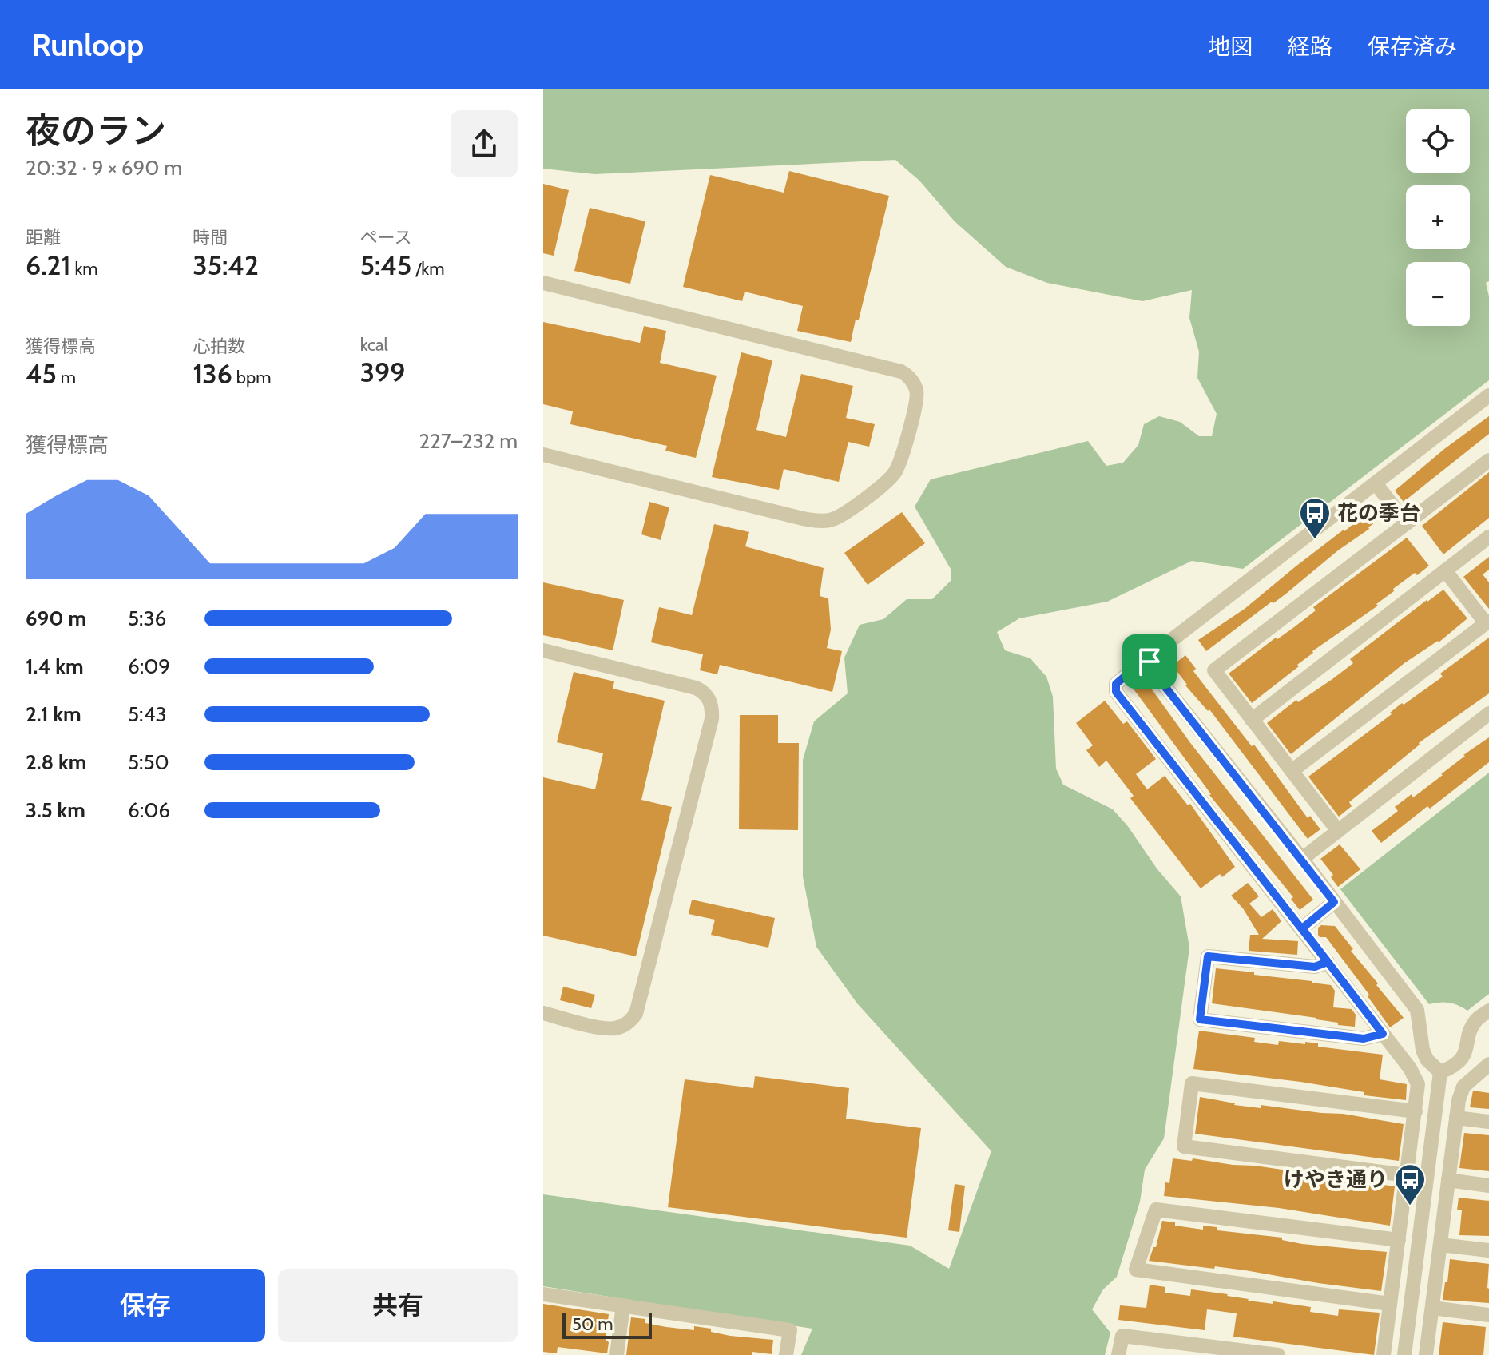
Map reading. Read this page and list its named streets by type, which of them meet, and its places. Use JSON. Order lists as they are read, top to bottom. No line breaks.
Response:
{"places":{"bus stop":["花の季台","けやき通り"]},"scale_bar":"50 m","page":{"header":"Runloop","nav":["地図","経路","保存済み"],"heading":["夜のラン","20:32 · 9 × 690 m"],"map_buttons":["+","−"],"stats":[["距離","6.21 km"],["時間","35:42"],["ペース","5:45 /km"],["獲得標高","45 m"],["心拍数","136 bpm"],["kcal","399"]],"chart":["獲得標高","227–232 m"],"list":[{"name":"690 m","note":"5:36"},{"name":"1.4 km","note":"6:09"},{"name":"2.1 km","note":"5:43"},{"name":"2.8 km","note":"5:50"},{"name":"3.5 km","note":"6:06"}],"buttons":["保存","共有"],"scale":"50 m"}}
